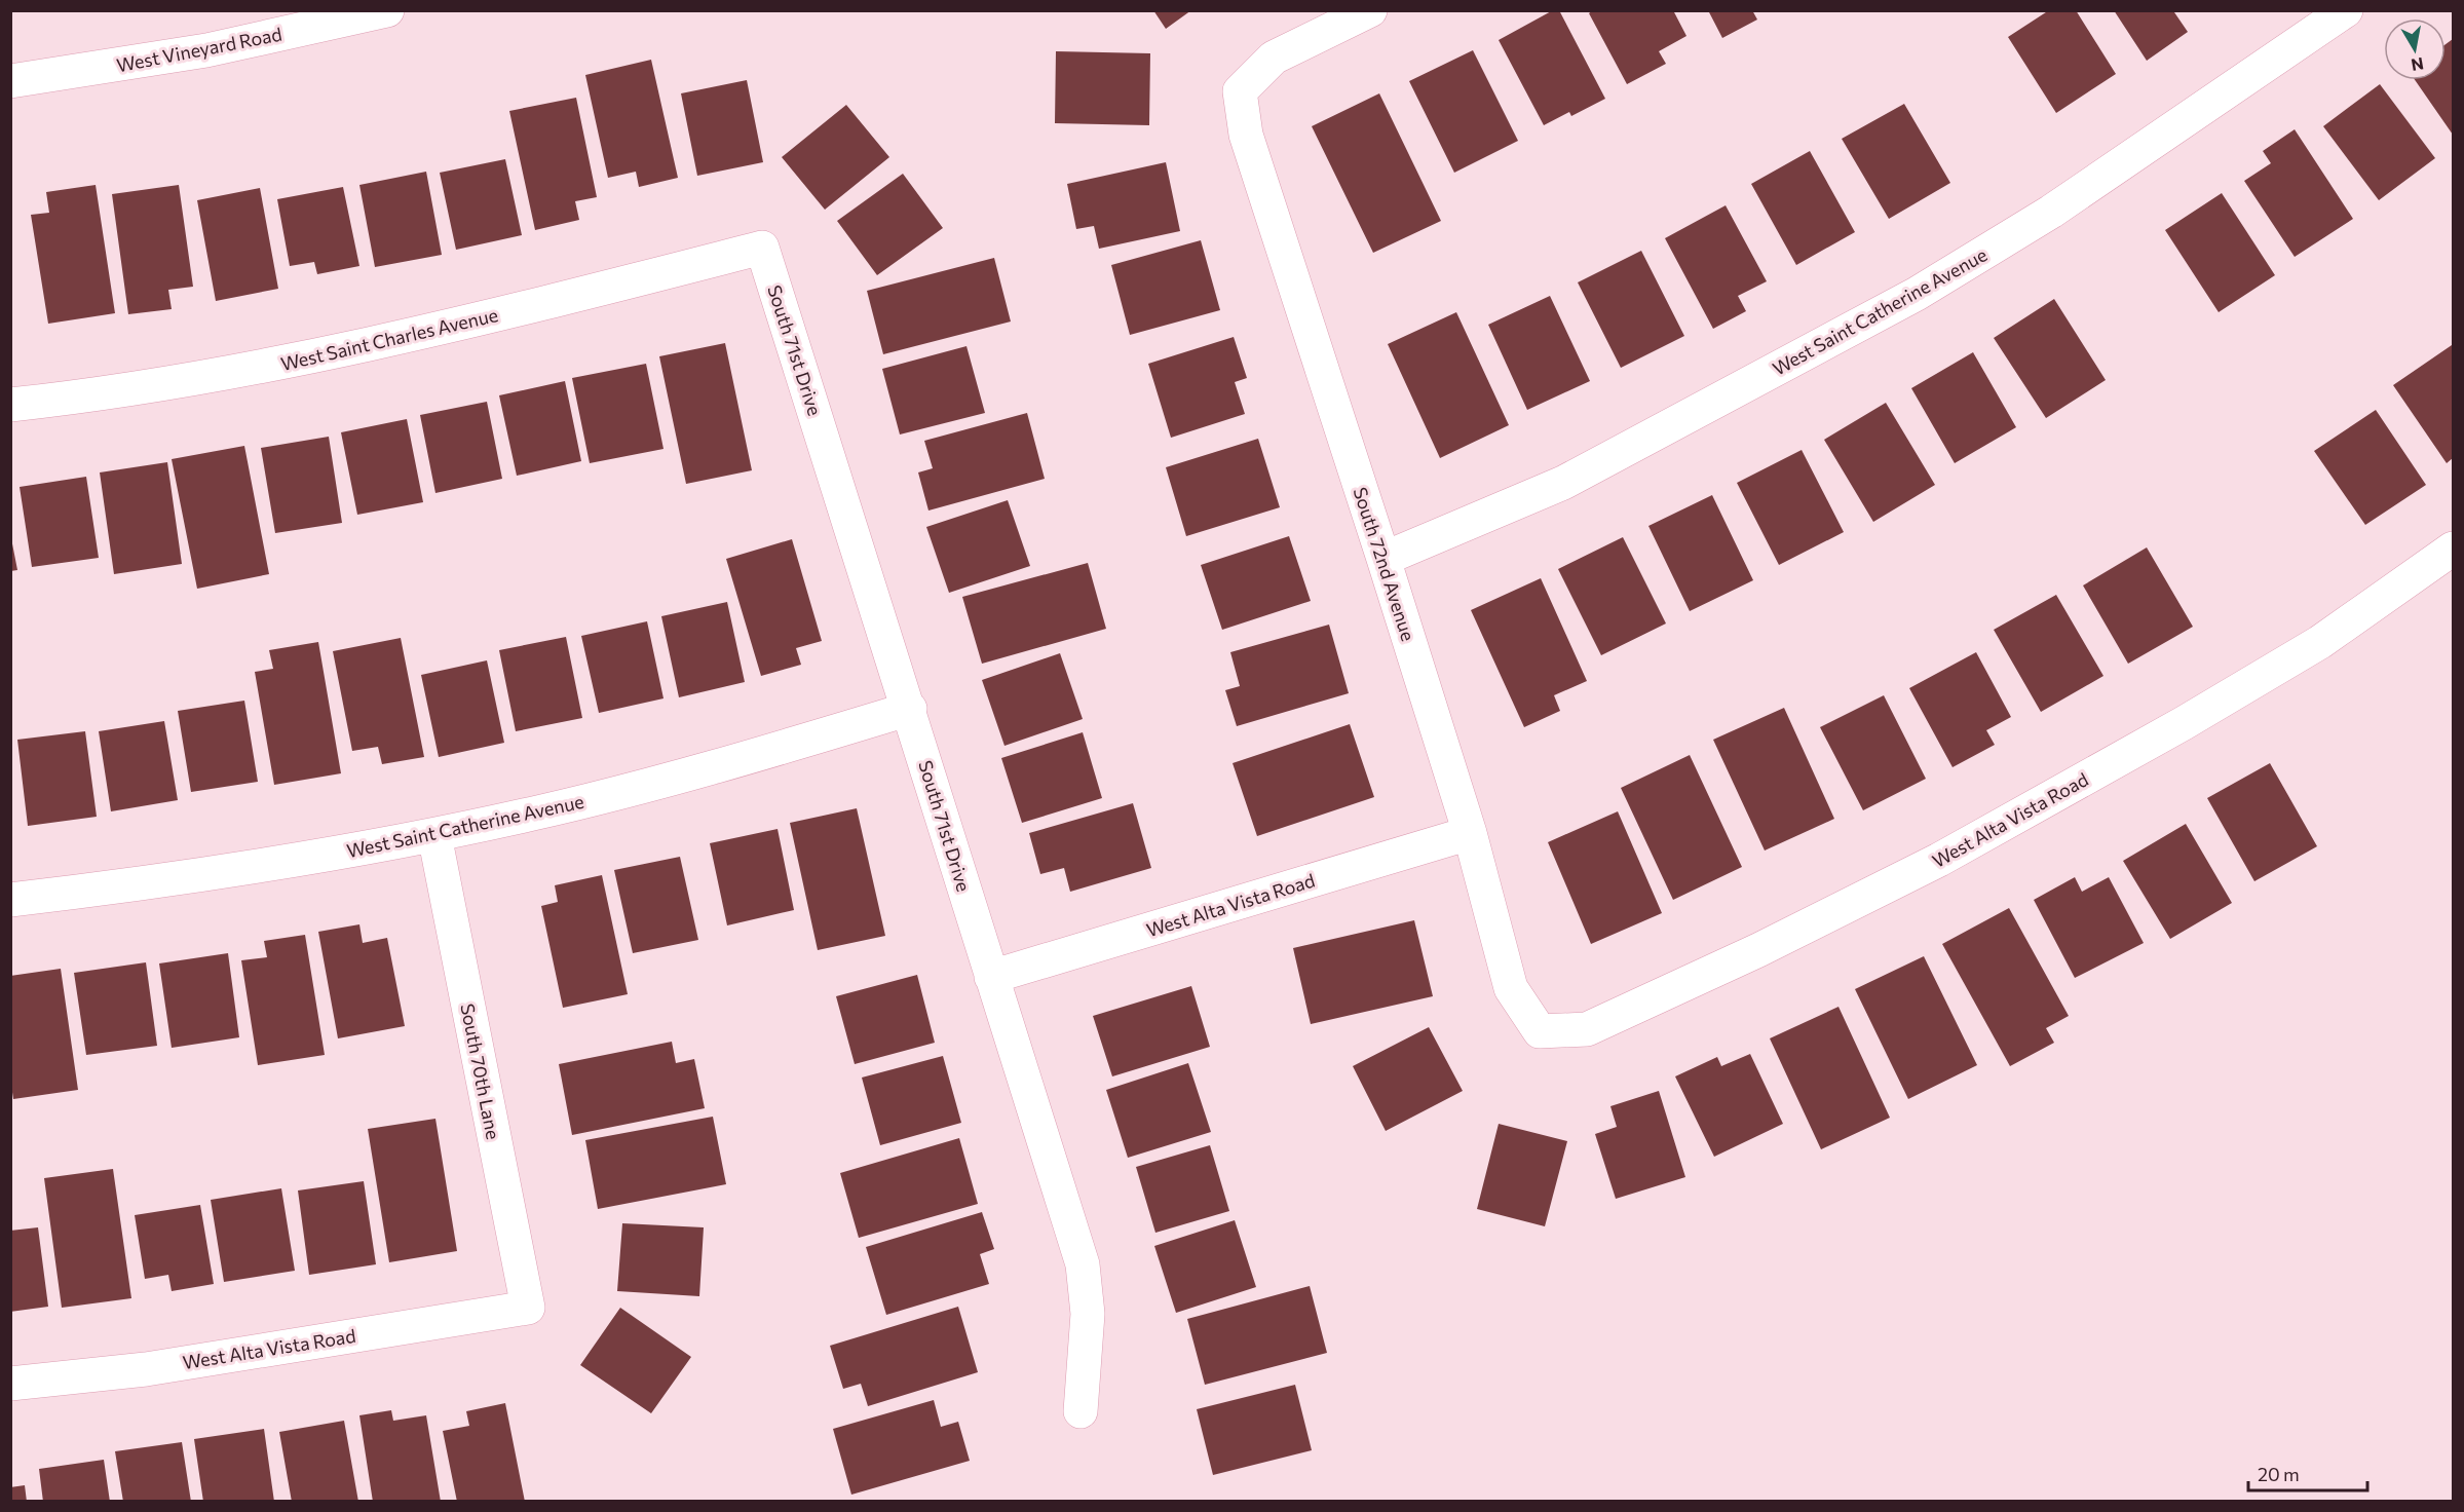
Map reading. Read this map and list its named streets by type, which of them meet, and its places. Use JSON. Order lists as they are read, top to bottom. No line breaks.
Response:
{"streets":{"street":["West Vineyard Road","West Saint Catherine Avenue","West Saint Charles Avenue","South 71st Drive","South 72nd Avenue","West Alta Vista Road","South 70th Lane"]},"crossings":[["West Saint Catherine Avenue","South 71st Drive"],["West Saint Catherine Avenue","South 72nd Avenue"],["West Saint Catherine Avenue","South 70th Lane"],["West Saint Charles Avenue","South 71st Drive"],["South 71st Drive","West Alta Vista Road"],["South 72nd Avenue","West Alta Vista Road"],["West Alta Vista Road","South 70th Lane"]],"scale_bar":"20 m","north":"bottom"}
